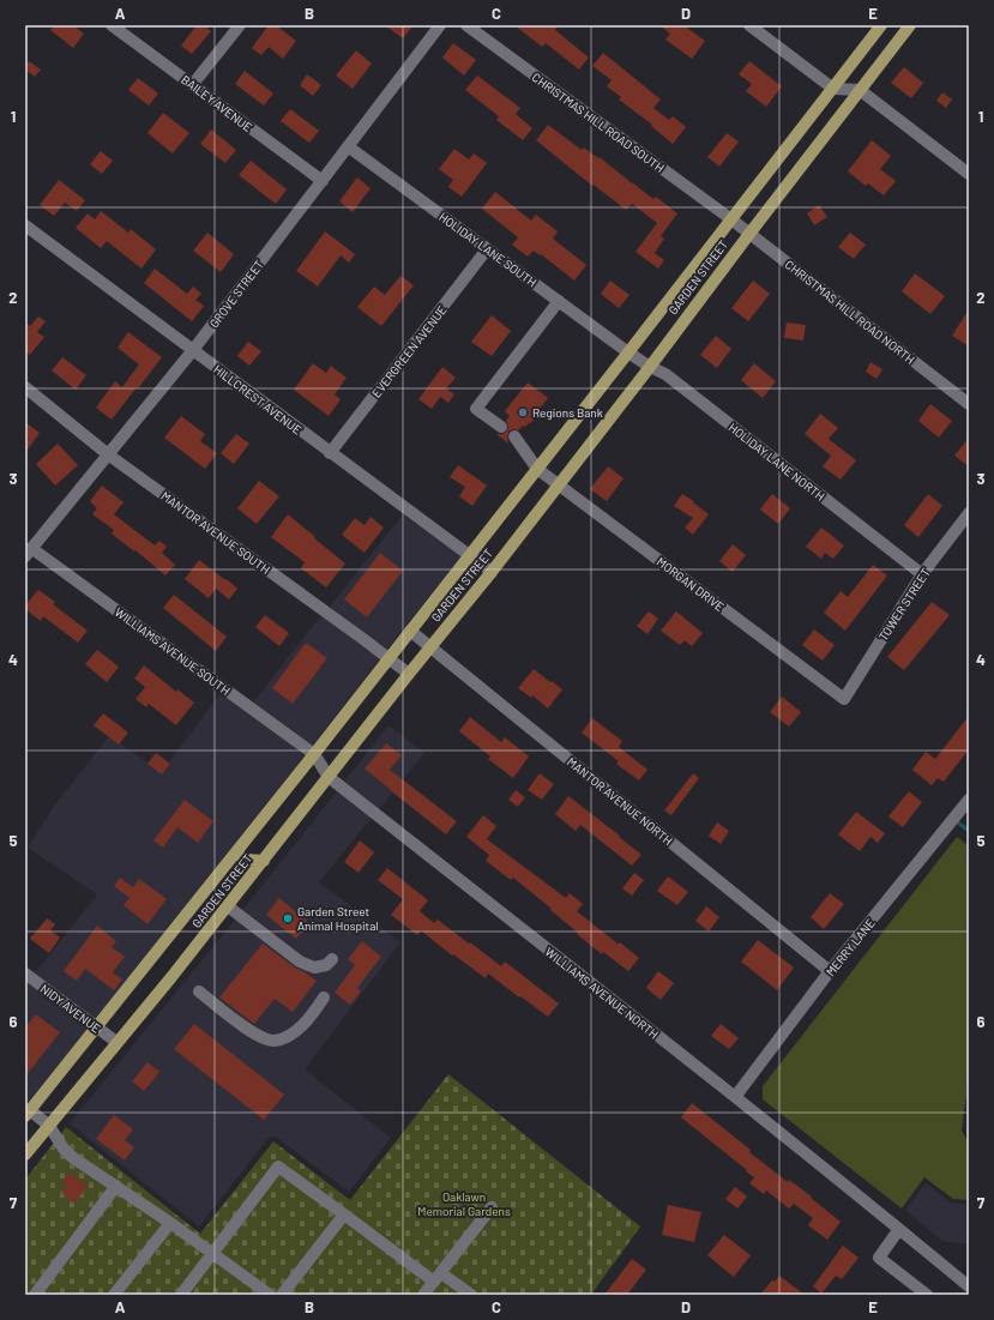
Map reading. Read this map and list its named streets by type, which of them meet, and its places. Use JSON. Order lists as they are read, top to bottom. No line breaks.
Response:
{"streets":{"main road":["GARDEN STREET"],"street":["BAILEY AVENUE","CHRISTMAS HILL ROAD SOUTH","HOLIDAY LANE SOUTH","GROVE STREET","CHRISTMAS HILL ROAD NORTH","EVERGREEN AVENUE","HILLCREST AVENUE","HOLIDAY LANE NORTH","MANTOR AVENUE SOUTH","MORGAN DRIVE","TOWER STREET","WILLIAMS AVENUE SOUTH","MANTOR AVENUE NORTH","MERRY LANE","WILLIAMS AVENUE NORTH","NIDY AVENUE"]},"crossings":[["BAILEY AVENUE","GROVE STREET"],["CHRISTMAS HILL ROAD SOUTH","GARDEN STREET"],["CHRISTMAS HILL ROAD SOUTH","CHRISTMAS HILL ROAD NORTH"],["HOLIDAY LANE SOUTH","GARDEN STREET"],["HOLIDAY LANE SOUTH","GROVE STREET"],["HOLIDAY LANE SOUTH","EVERGREEN AVENUE"],["HOLIDAY LANE SOUTH","HOLIDAY LANE NORTH"],["GARDEN STREET","CHRISTMAS HILL ROAD NORTH"],["GARDEN STREET","HILLCREST AVENUE"],["GARDEN STREET","HOLIDAY LANE NORTH"],["GARDEN STREET","MANTOR AVENUE SOUTH"],["GARDEN STREET","MORGAN DRIVE"],["GARDEN STREET","WILLIAMS AVENUE SOUTH"],["GARDEN STREET","MANTOR AVENUE NORTH"],["GARDEN STREET","WILLIAMS AVENUE NORTH"],["GARDEN STREET","NIDY AVENUE"],["GROVE STREET","HILLCREST AVENUE"],["GROVE STREET","MANTOR AVENUE SOUTH"],["GROVE STREET","WILLIAMS AVENUE SOUTH"],["EVERGREEN AVENUE","HILLCREST AVENUE"],["HOLIDAY LANE NORTH","TOWER STREET"],["MORGAN DRIVE","TOWER STREET"],["WILLIAMS AVENUE SOUTH","WILLIAMS AVENUE NORTH"],["MANTOR AVENUE NORTH","MERRY LANE"],["MERRY LANE","WILLIAMS AVENUE NORTH"]],"parks":["Oaklawn Memorial Gardens"],"places":["Regions Bank","Garden Street Animal Hospital"],"grid":{"columns":["A","B","C","D","E"],"rows":["1","2","3","4","5","6","7"]}}
